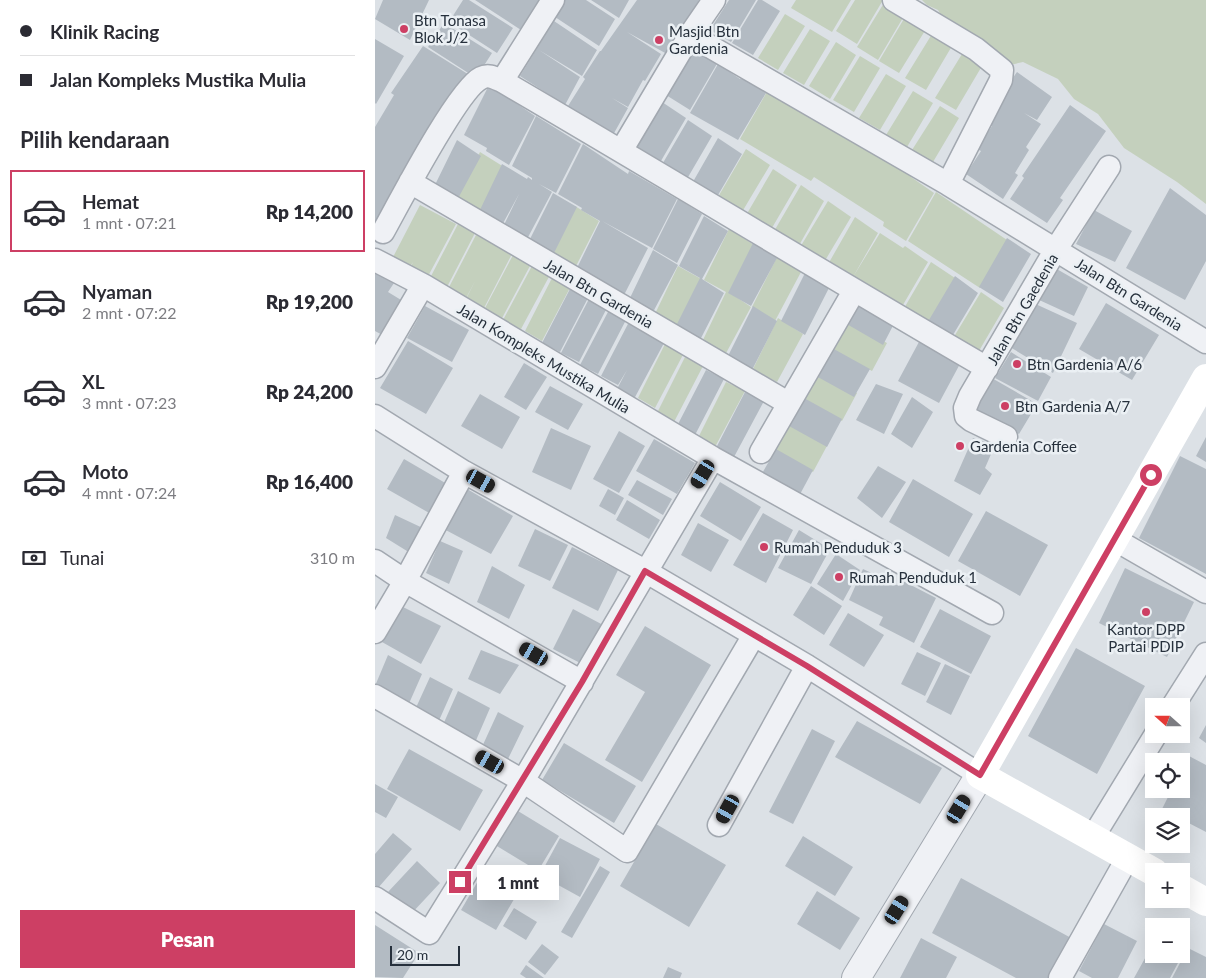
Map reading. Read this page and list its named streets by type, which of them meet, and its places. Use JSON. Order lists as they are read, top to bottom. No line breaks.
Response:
{"streets":{"street":["Jalan Btn Gardenia","Jalan Btn Gaedenia","Jalan Kompleks Mustika Mulia"]},"crossings":[["Jalan Btn Gardenia","Jalan Btn Gaedenia"]],"places":["Btn Tonasa Blok J/2","Masjid Btn Gardenia","Btn Gardenia A/6","Btn Gardenia A/7","Gardenia Coffee","Rumah Penduduk 3","Rumah Penduduk 1","Kantor DPP Partai PDIP"],"scale_bar":"20 m","north":"left","page":{"banner":["Klinik Racing","Jalan Kompleks Mustika Mulia"],"heading":"Pilih kendaraan","list":[{"name":"Hemat","note":"1 mnt · 07:21","value":"Rp 14,200"},{"name":"Nyaman","note":"2 mnt · 07:22","value":"Rp 19,200"},{"name":"XL","note":"3 mnt · 07:23","value":"Rp 24,200"},{"name":"Moto","note":"4 mnt · 07:24","value":"Rp 16,400"}],"pay":["Tunai","310 m"],"map_buttons":["+","−"],"bubble":"1 mnt","buttons":"Pesan","scale":"20 m"}}
